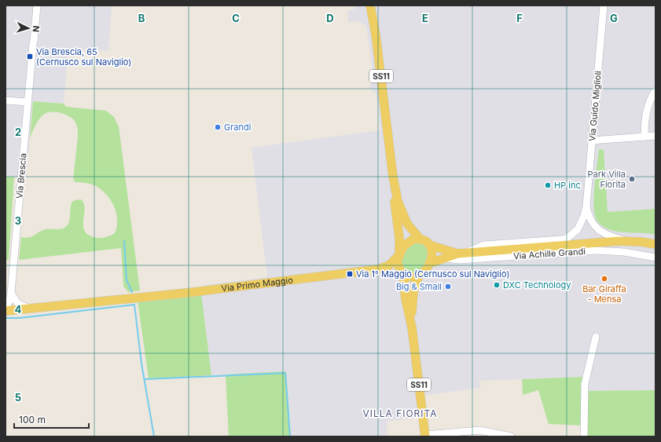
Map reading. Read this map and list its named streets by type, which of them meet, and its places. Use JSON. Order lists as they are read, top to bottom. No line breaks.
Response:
{"streets":{"main road":["SS11","Via Primo Maggio"],"street":["Via Guido Miglioli","Via Brescia","Via Achille Grandi"]},"crossings":[["SS11","Via Primo Maggio"]],"districts":["VILLA FIORITA"],"places":{"transit":["Via Brescia, 65 (Cernusco sul Naviglio)","Via 1° Maggio (Cernusco sul Naviglio)"],"other":["Grandi","Park Villa Fiorita","HP inc","Bar Giraffa - Mensa","DXC Technology","Big & Small"]},"scale_bar":"100 m","north":"right","grid":{"columns":["B","C","D","E","F","G"],"rows":["2","3","4","5"]}}
